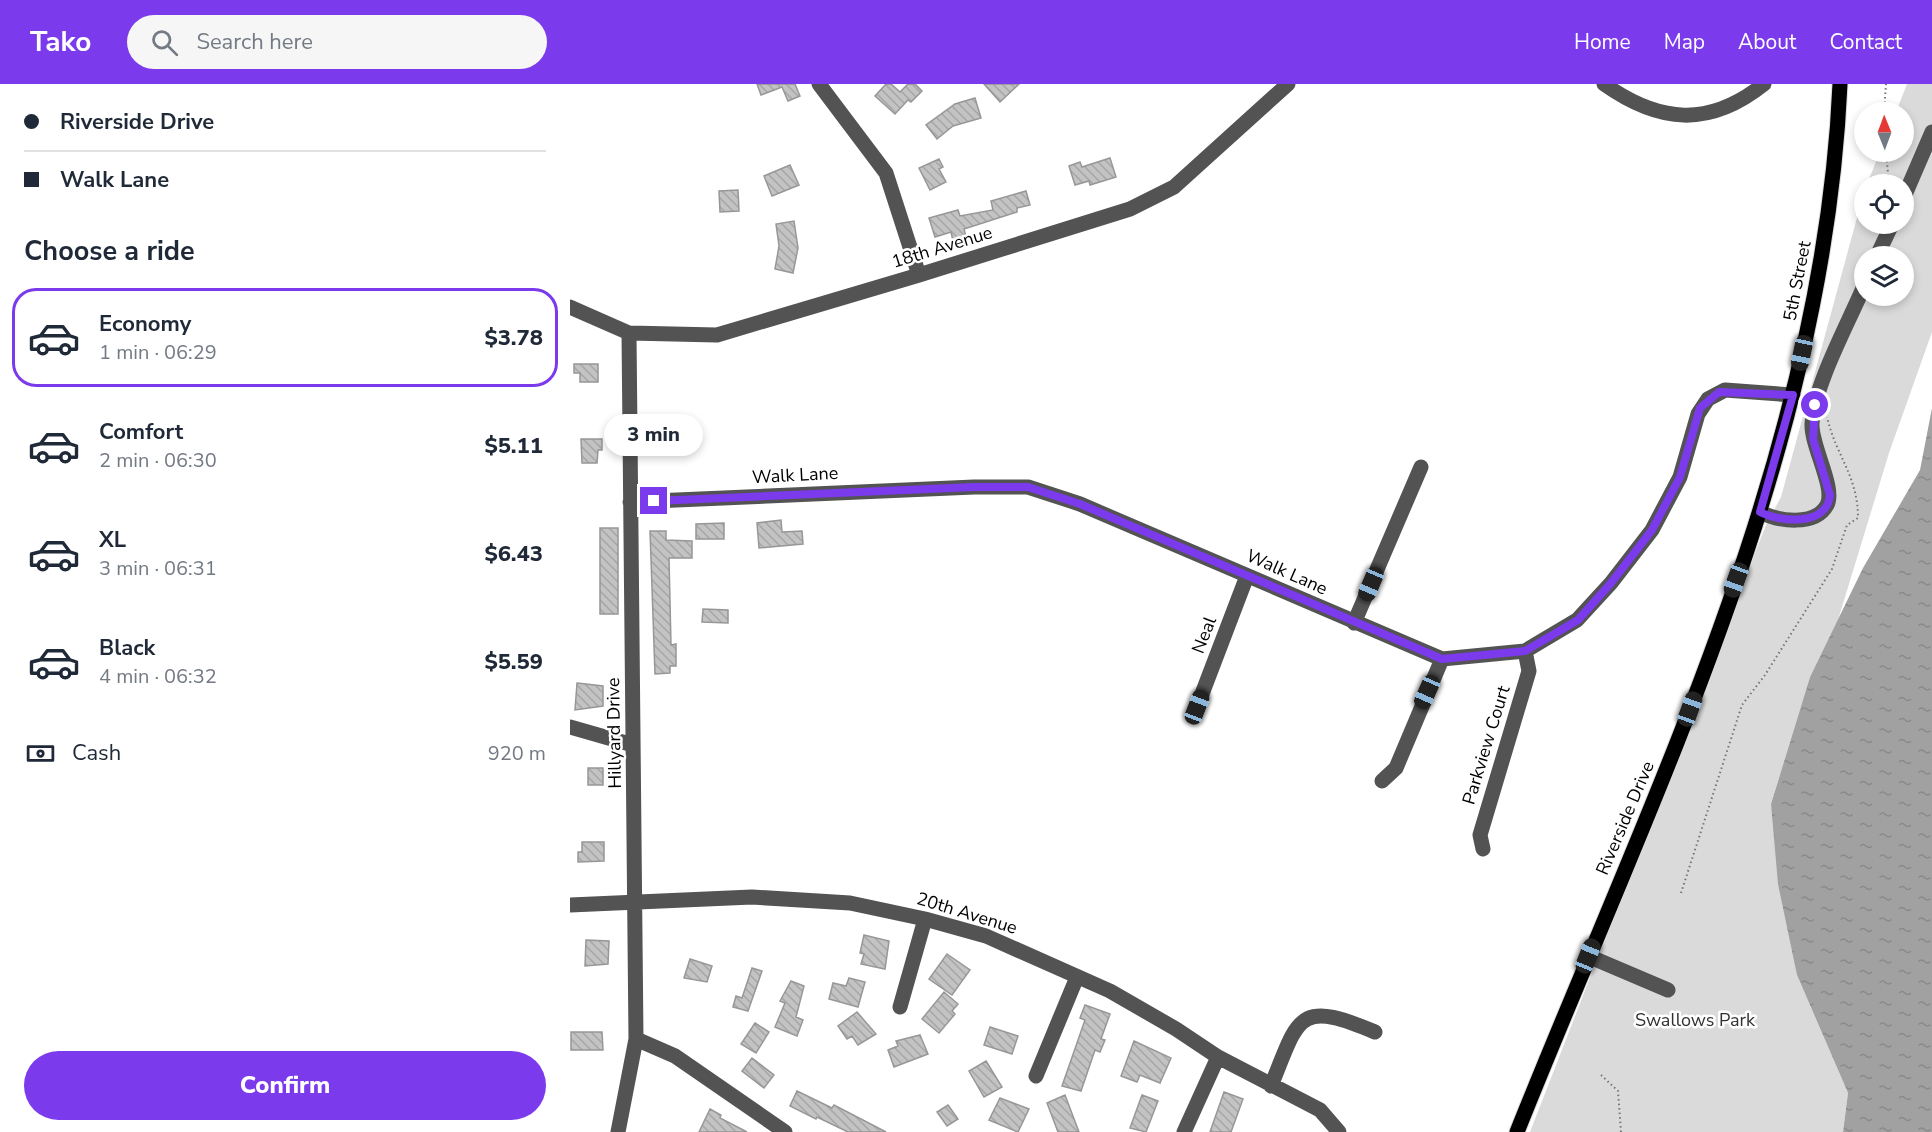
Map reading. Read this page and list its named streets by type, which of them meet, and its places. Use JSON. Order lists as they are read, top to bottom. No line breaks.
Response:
{"streets":{"main road":["5th Street","Riverside Drive"],"street":["18th Avenue","Walk Lane","Neal","Hillyard Drive","Parkview Court","20th Avenue"]},"crossings":[["18th Avenue","Hillyard Drive"],["5th Street","Walk Lane"],["5th Street","Riverside Drive"],["Walk Lane","Neal"],["Walk Lane","Hillyard Drive"],["Walk Lane","Parkview Court"],["Hillyard Drive","20th Avenue"]],"parks":["Swallows Park"],"north":"top","page":{"header":"Tako","search":"Search here","nav":["Home","Map","About","Contact"],"banner":["Riverside Drive","Walk Lane"],"heading":"Choose a ride","list":[{"name":"Economy","note":"1 min · 06:29","value":"$3.78"},{"name":"Comfort","note":"2 min · 06:30","value":"$5.11"},{"name":"XL","note":"3 min · 06:31","value":"$6.43"},{"name":"Black","note":"4 min · 06:32","value":"$5.59"}],"bubble":"3 min","pay":["Cash","920 m"],"buttons":"Confirm"}}
